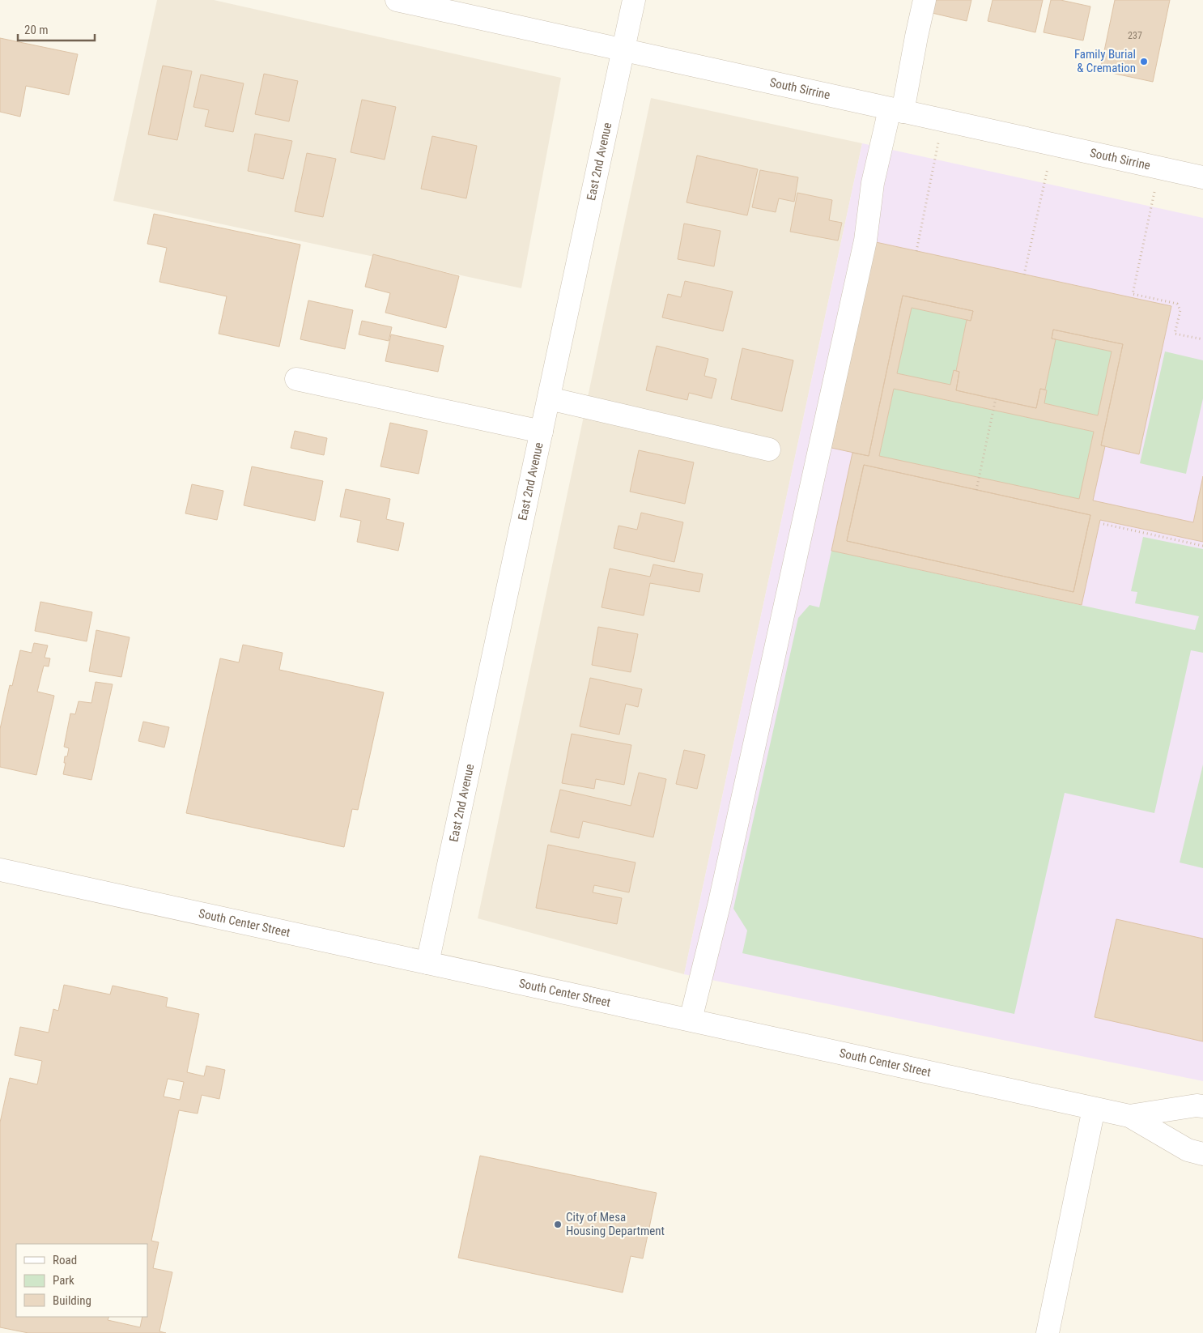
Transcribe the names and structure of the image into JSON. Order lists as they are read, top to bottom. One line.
{"streets":{"street":["South Sirrine","East 2nd Avenue","South Center Street"]},"crossings":[["South Sirrine","East 2nd Avenue"],["East 2nd Avenue","South Center Street"]],"places":["Family Burial & Cremation","City of Mesa Housing Department"],"house_numbers":["237"],"legend":["Road","Park","Building"],"scale_bar":"20 m"}
